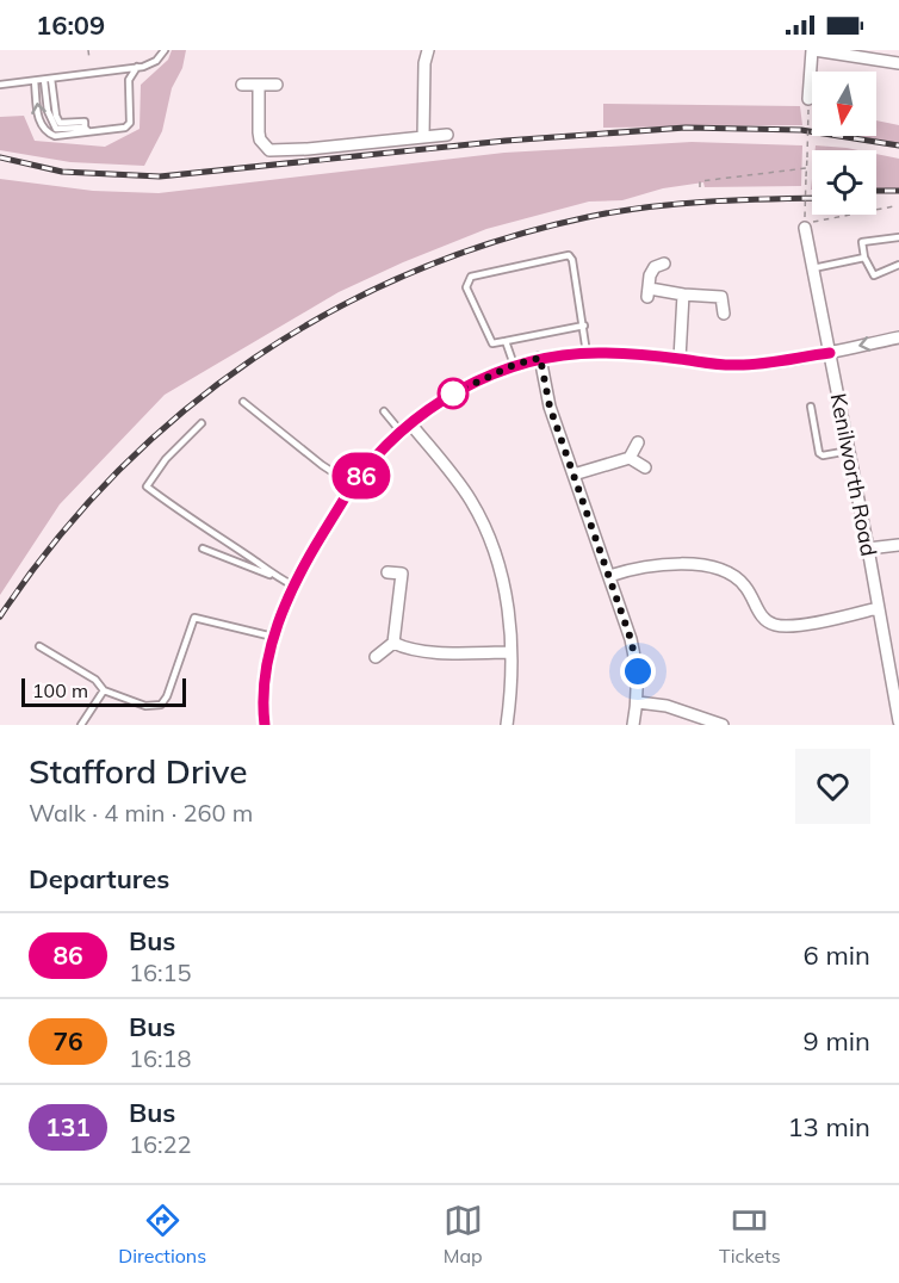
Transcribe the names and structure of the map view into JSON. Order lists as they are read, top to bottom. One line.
{"streets":{"street":["Kenilworth Road"]},"lines":["bus line 86"],"scale_bar":"100 m","north":"bottom","page":{"status":"16:09","on_map":"86","scale":"100 m","heading":[["Stafford Drive","Walk · 4 min · 260 m"],"Departures"],"list":[{"mark":"86","name":"Bus","note":"16:15","value":"6 min"},{"mark":"76","name":"Bus","note":"16:18","value":"9 min"},{"mark":"131","name":"Bus","note":"16:22","value":"13 min"}],"tabs":["Directions","Map","Tickets"]}}
